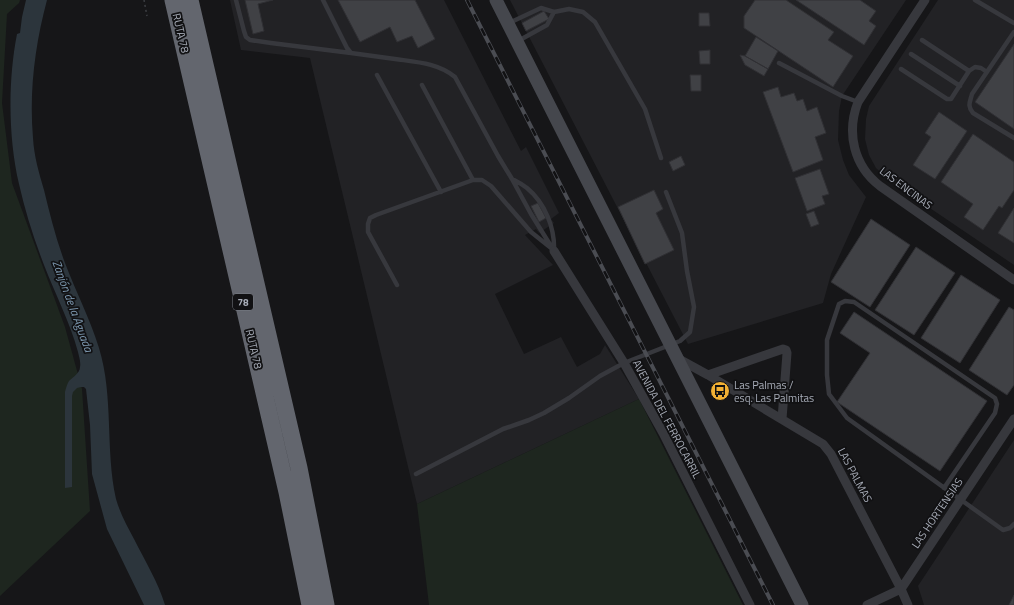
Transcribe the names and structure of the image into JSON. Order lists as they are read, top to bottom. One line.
{"streets":{"highway":["RUTA 78","78"],"street":["LAS ENCINAS","AVENIDA DEL FERROCARRIL","LAS PALMAS","LAS HORTENSIAS"]},"crossings":[["LAS PALMAS","LAS HORTENSIAS"]],"water":["Zanjón de la Aguada"],"places":{"bus stop":["Las Palmas / esq. Las Palmitas"]}}
